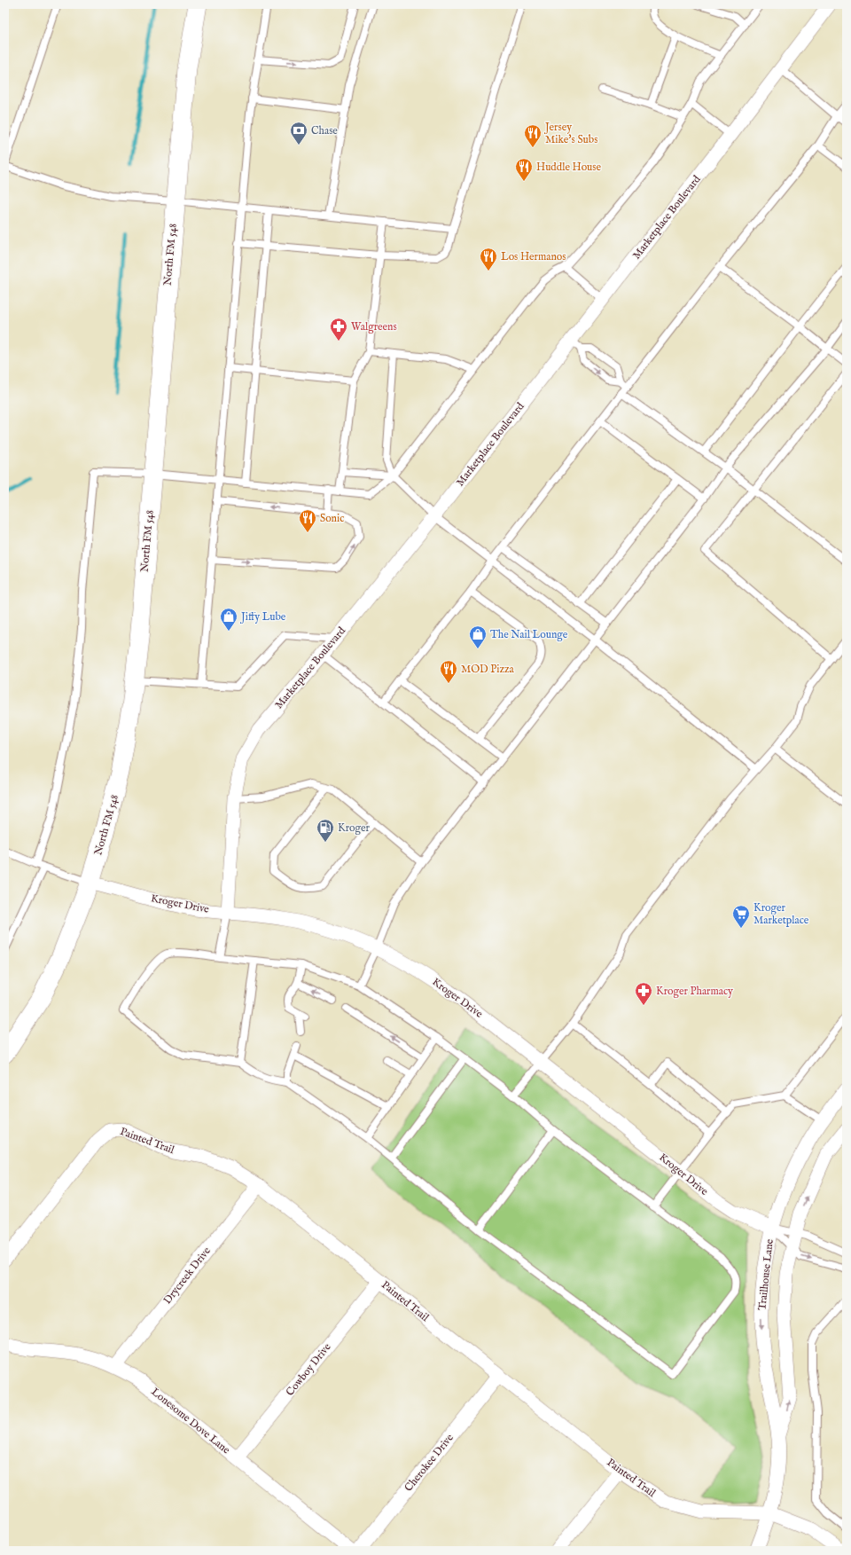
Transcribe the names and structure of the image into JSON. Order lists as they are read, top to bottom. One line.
{"streets":{"main road":["North FM 548"],"street":["Marketplace Boulevard","Kroger Drive","Painted Trail","Trailhouse Lane","Drycreek Drive","Cowboy Drive","Lonesome Dove Lane","Cherokee Drive"]},"crossings":[["Marketplace Boulevard","Kroger Drive"],["North FM 548","Kroger Drive"],["Kroger Drive","Trailhouse Lane"],["Painted Trail","Trailhouse Lane"],["Painted Trail","Drycreek Drive"],["Painted Trail","Cowboy Drive"],["Painted Trail","Cherokee Drive"],["Drycreek Drive","Lonesome Dove Lane"],["Cowboy Drive","Lonesome Dove Lane"]],"places":{"bank":["Chase"],"restaurant":["Jersey Mike's Subs","Huddle House","Los Hermanos","Sonic","MOD Pizza"],"pharmacy":["Walgreens","Kroger Pharmacy"],"shop":["Jiffy Lube","The Nail Lounge"],"fuel station":["Kroger"],"supermarket":["Kroger Marketplace"]}}
